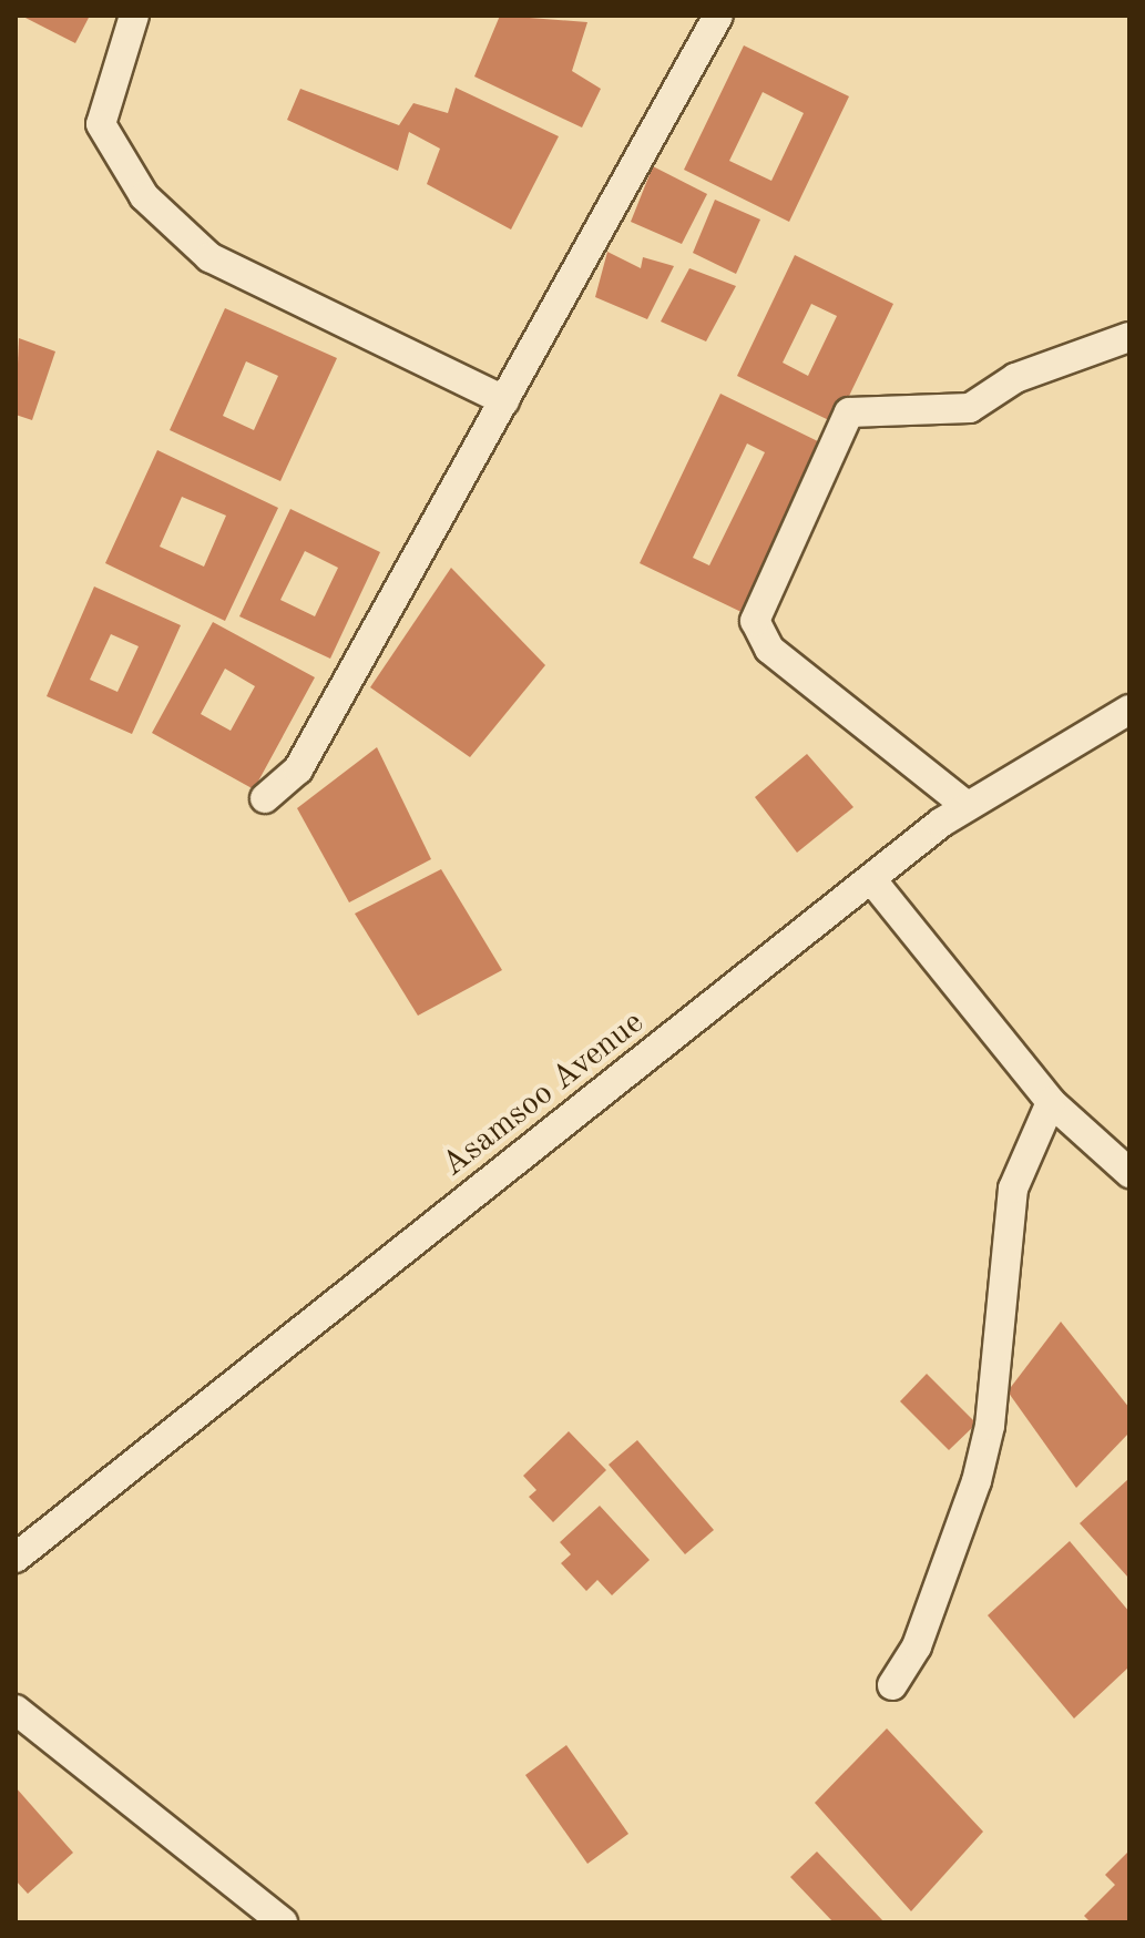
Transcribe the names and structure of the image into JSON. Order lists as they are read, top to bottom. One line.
{"streets":{"street":["Asamsoo Avenue"]}}
